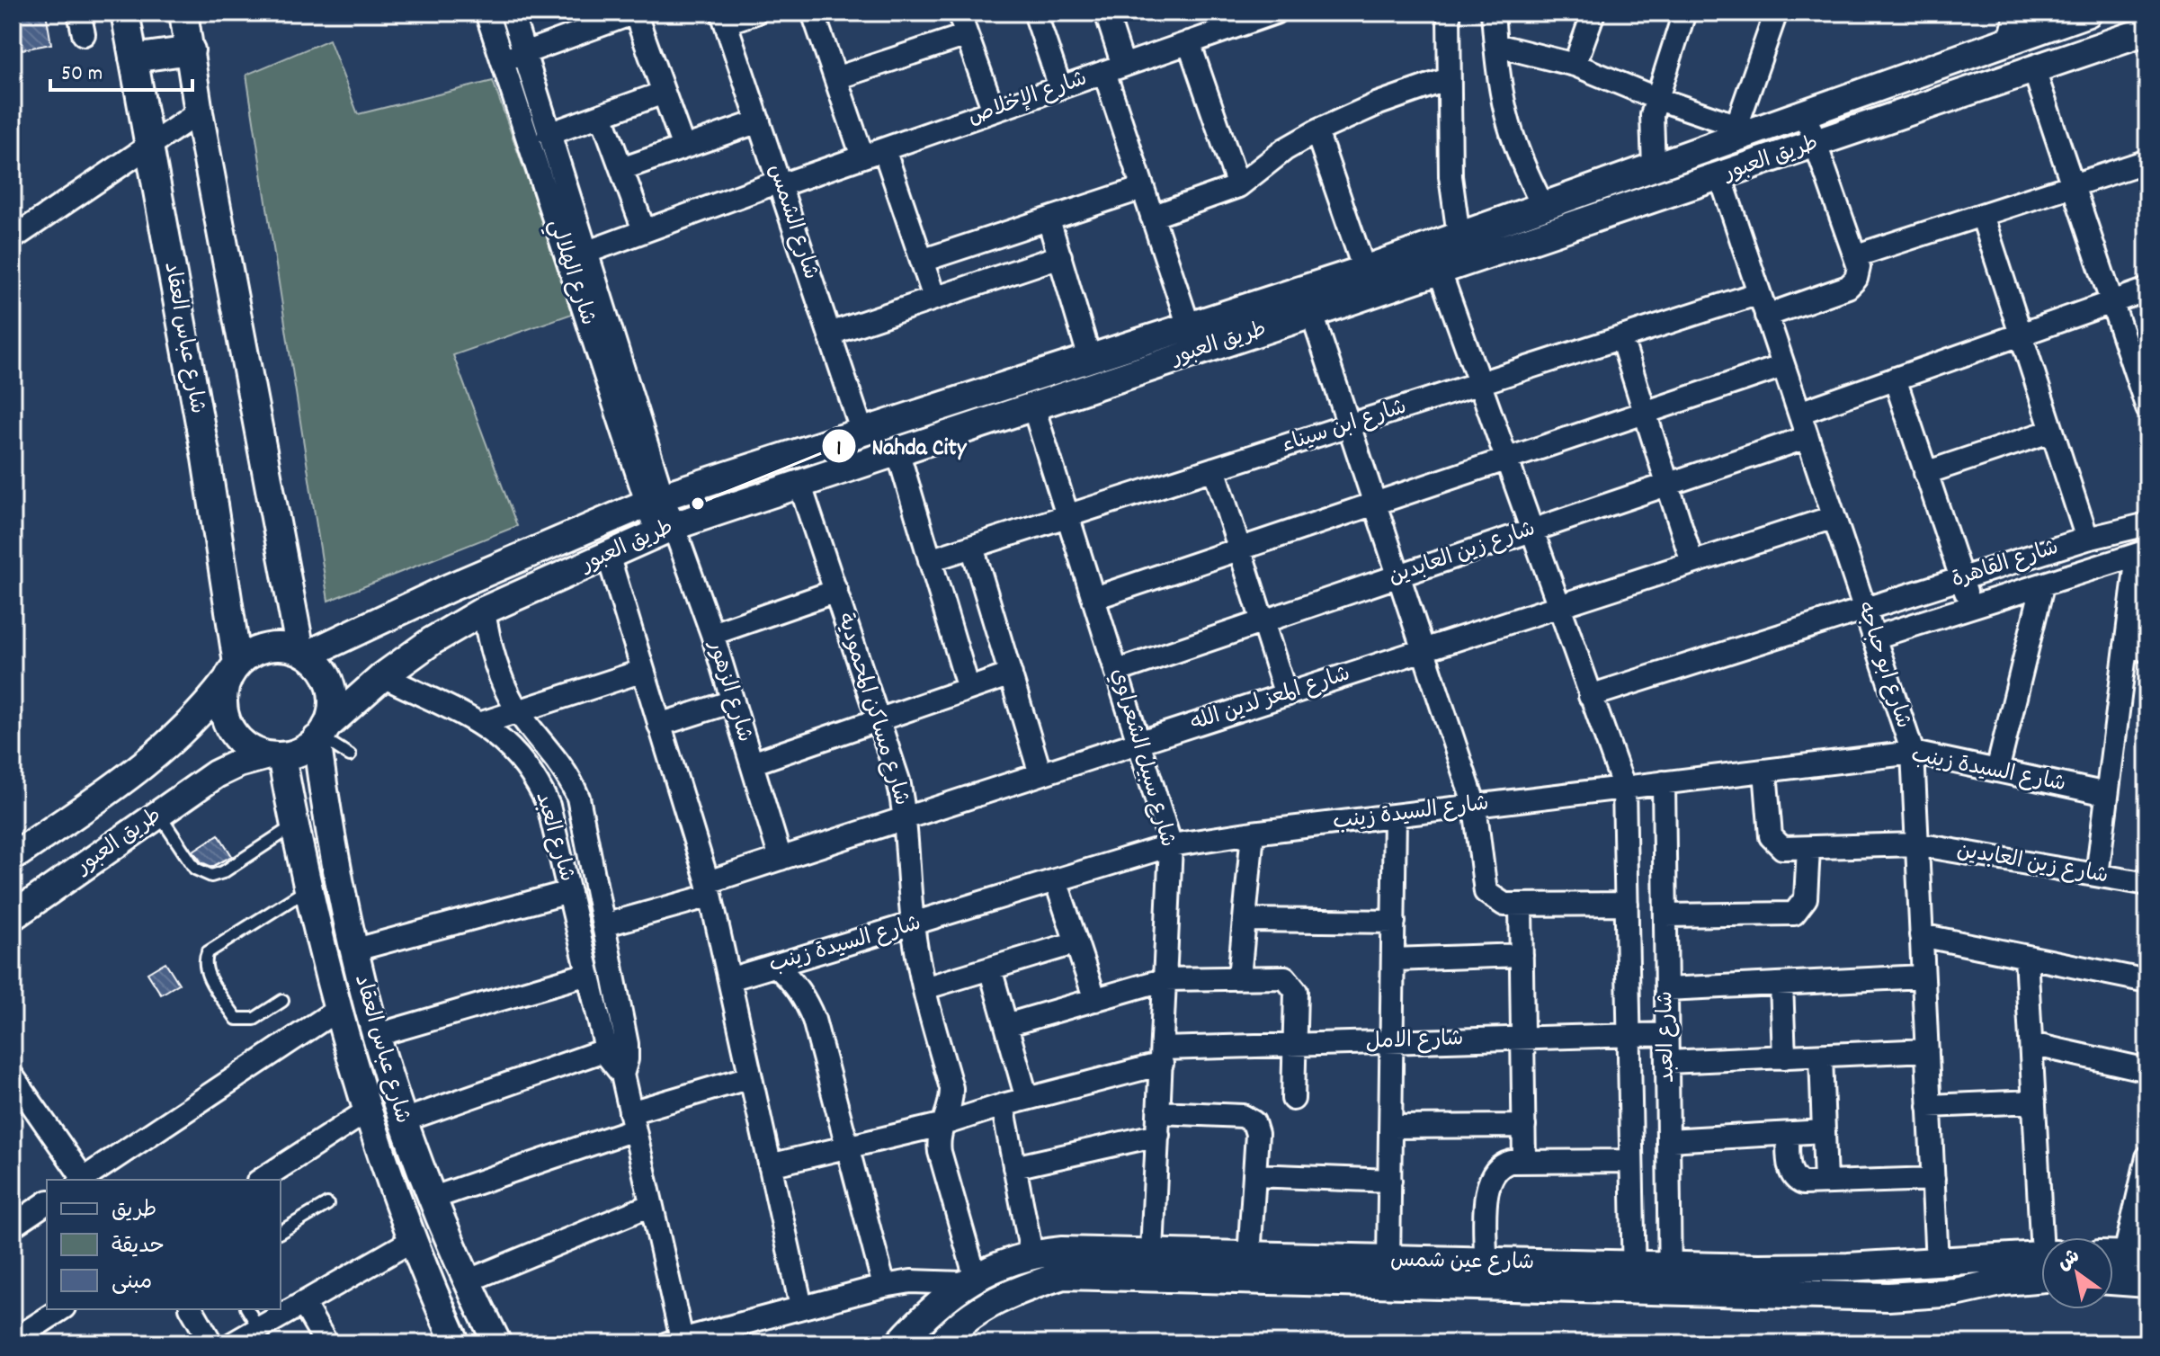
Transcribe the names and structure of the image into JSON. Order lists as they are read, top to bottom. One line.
{"streets":{"street":["شارع الإخلاص","طريق العبور","شارع الشمس","شارع الهلالي","شارع عباس العقاد","شارع ابن سيناء","شارع زين العابدين","شارع القاهرة","شارع ابو حباجه","شارع الزهور","شارع المعز لدين الله","شارع مساكن المحمودية","شارع سبيل الشعراوي","شارع السيدة زينب","شارع العبد","شارع الامل","شارع عين شمس"]},"crossings":[["شارع الإخلاص","شارع الشمس"],["شارع الإخلاص","شارع الهلالي"],["طريق العبور","شارع الشمس"],["طريق العبور","شارع الهلالي"],["طريق العبور","شارع عباس العقاد"],["طريق العبور","شارع ابو حباجه"],["طريق العبور","شارع الزهور"],["طريق العبور","شارع مساكن المحمودية"],["طريق العبور","شارع سبيل الشعراوي"],["طريق العبور","شارع العبد"],["شارع الهلالي","شارع الزهور"],["شارع ابن سيناء","شارع ابو حباجه"],["شارع ابن سيناء","شارع سبيل الشعراوي"],["شارع ابن سيناء","شارع العبد"],["شارع زين العابدين","شارع ابو حباجه"],["شارع زين العابدين","شارع سبيل الشعراوي"],["شارع زين العابدين","شارع السيدة زينب"],["شارع زين العابدين","شارع العبد"],["شارع القاهرة","شارع ابو حباجه"],["شارع القاهرة","شارع العبد"],["شارع ابو حباجه","شارع المعز لدين الله"],["شارع ابو حباجه","شارع السيدة زينب"],["شارع ابو حباجه","شارع عين شمس"],["شارع الزهور","شارع المعز لدين الله"],["شارع المعز لدين الله","شارع مساكن المحمودية"],["شارع المعز لدين الله","شارع سبيل الشعراوي"],["شارع المعز لدين الله","شارع العبد"],["شارع مساكن المحمودية","شارع السيدة زينب"],["شارع مساكن المحمودية","شارع الامل"],["شارع مساكن المحمودية","شارع عين شمس"],["شارع سبيل الشعراوي","شارع السيدة زينب"],["شارع سبيل الشعراوي","شارع الامل"],["شارع سبيل الشعراوي","شارع عين شمس"],["شارع السيدة زينب","شارع العبد"],["شارع العبد","شارع الامل"],["شارع العبد","شارع عين شمس"]],"places":["Nahda City"],"legend":["طريق","حديقة","مبنى"],"scale_bar":"50 m","north":"top left"}
